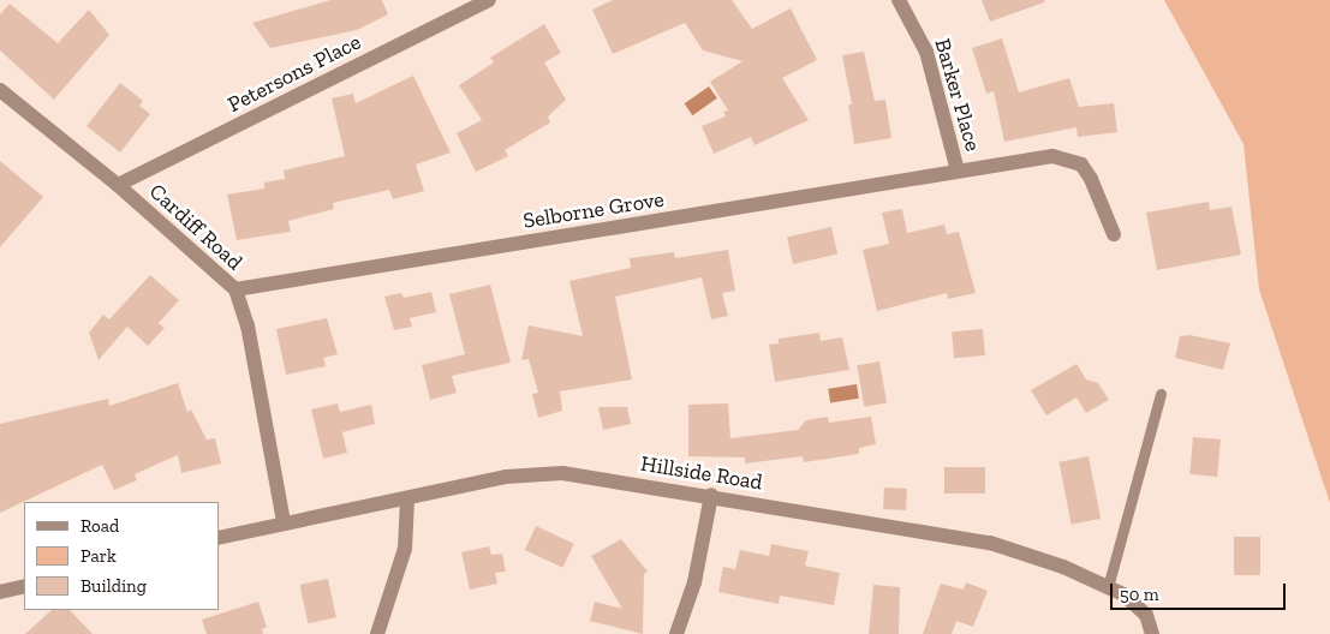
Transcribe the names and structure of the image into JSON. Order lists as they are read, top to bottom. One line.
{"streets":{"street":["Petersons Place","Barker Place","Selborne Grove","Cardiff Road","Hillside Road"]},"crossings":[["Petersons Place","Cardiff Road"],["Barker Place","Selborne Grove"],["Selborne Grove","Cardiff Road"],["Cardiff Road","Hillside Road"]],"legend":["Road","Park","Building"],"scale_bar":"50 m"}
